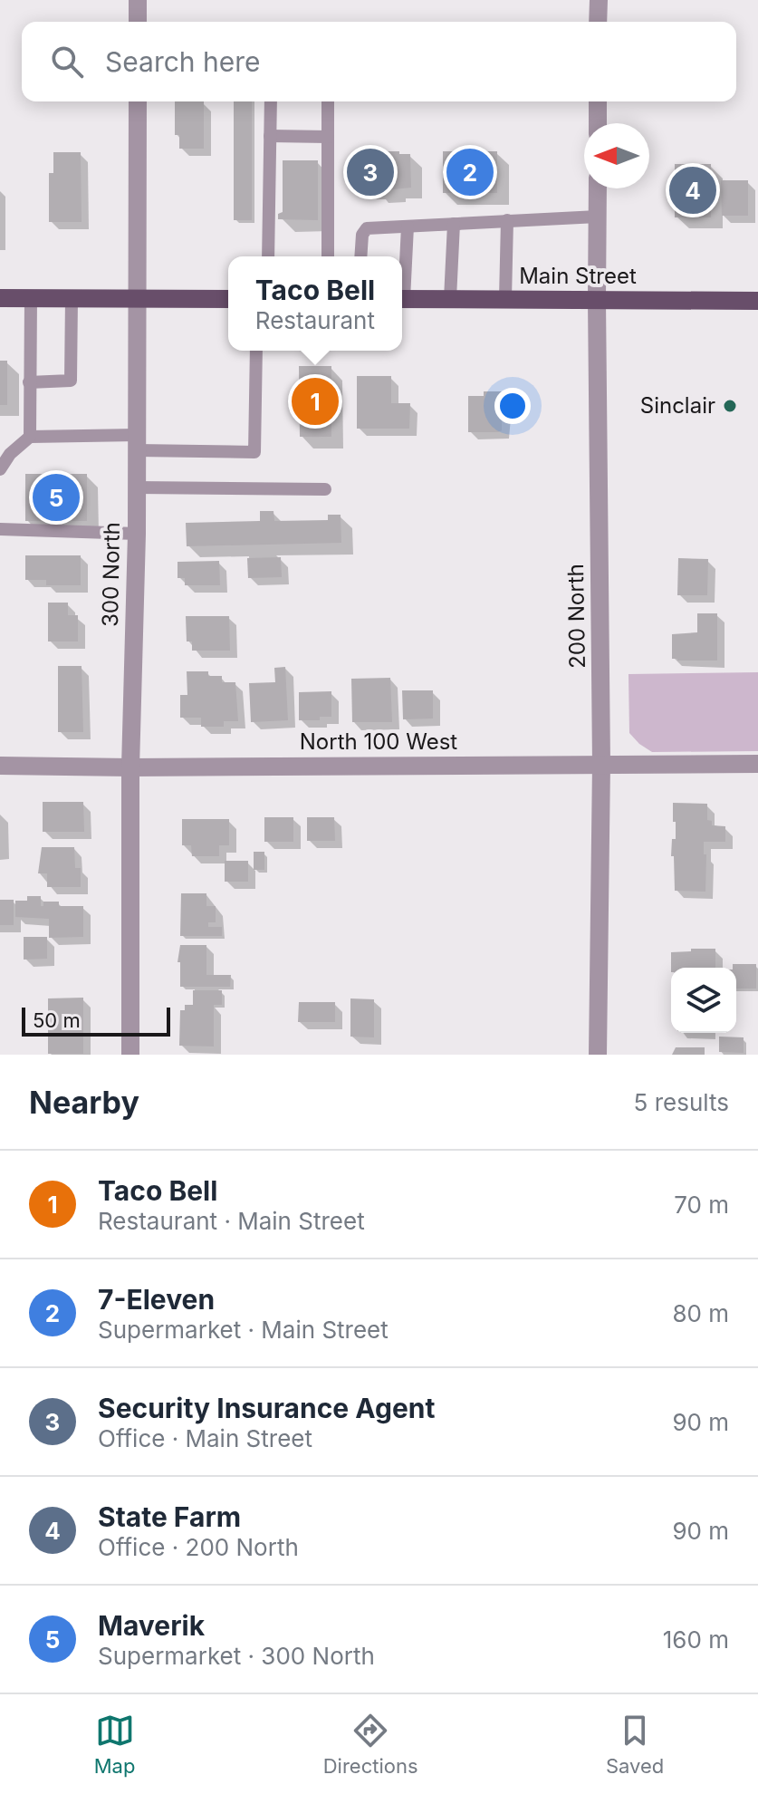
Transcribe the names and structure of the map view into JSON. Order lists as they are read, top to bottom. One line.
{"streets":{"main road":["Main Street"],"street":["300 North","200 North","North 100 West"]},"crossings":[["Main Street","200 North"],["300 North","North 100 West"],["200 North","North 100 West"]],"places":["Sinclair"],"scale_bar":"50 m","north":"left","page":{"search":"Search here","pins":["2","3","4","1","5"],"popup":["Taco Bell","Restaurant"],"scale":"50 m","heading":["Nearby","5 results"],"list":[{"mark":"1","name":"Taco Bell","note":"Restaurant · Main Street","value":"70 m"},{"mark":"2","name":"7-Eleven","note":"Supermarket · Main Street","value":"80 m"},{"mark":"3","name":"Security Insurance Agent","note":"Office · Main Street","value":"90 m"},{"mark":"4","name":"State Farm","note":"Office · 200 North","value":"90 m"},{"mark":"5","name":"Maverik","note":"Supermarket · 300 North","value":"160 m"}],"nav":["Map","Directions","Saved"]}}
